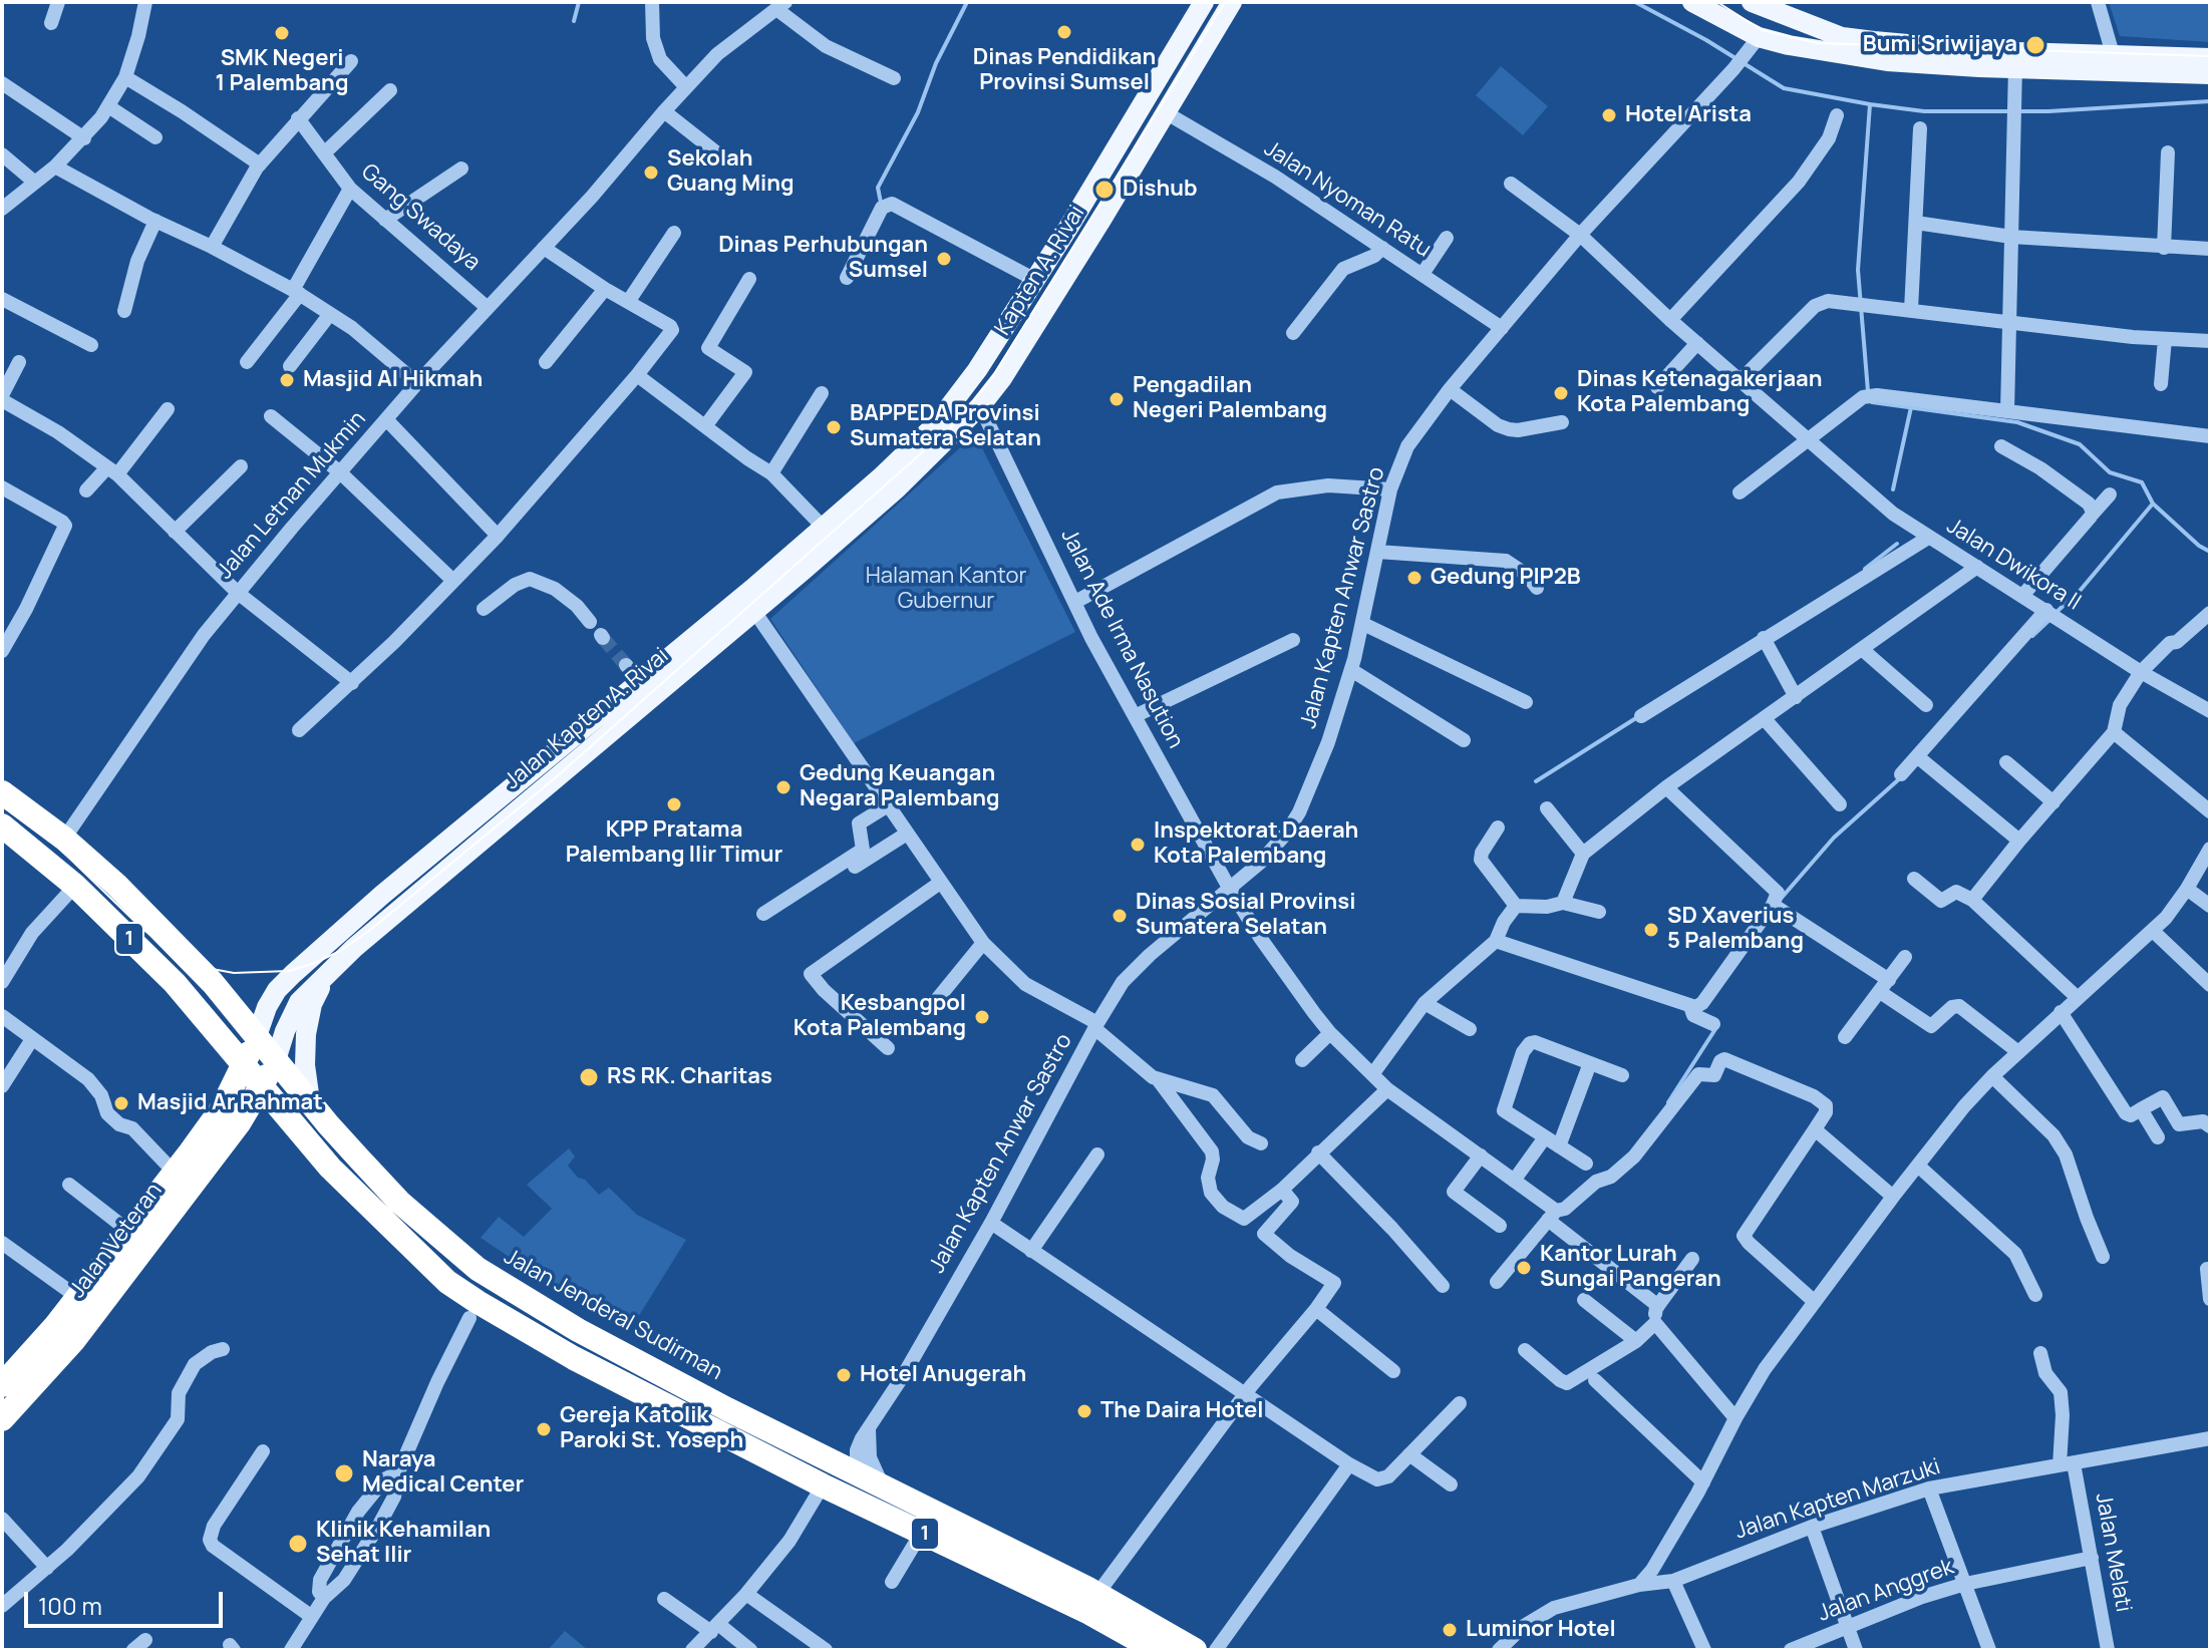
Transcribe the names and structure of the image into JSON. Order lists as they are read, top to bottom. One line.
{"streets":{"highway":["1","Jalan Veteran","Jalan Jenderal Sudirman"],"main road":["Kapten A. Rivai","Jalan Kapten A. Rivai"],"street":["Jalan Nyoman Ratu","Gang Swadaya","Jalan Letnan Mukmin","Jalan Dwikora II","Jalan Kapten Anwar Sastro","Jalan Ade Irma Nasution","Jalan Kapten Marzuki","Jalan Melati","Jalan Anggrek"]},"crossings":[["Jalan Nyoman Ratu","Kapten A. Rivai"],["Jalan Nyoman Ratu","Jalan Kapten Anwar Sastro"],["Gang Swadaya","Jalan Letnan Mukmin"],["Kapten A. Rivai","Jalan Ade Irma Nasution"],["Kapten A. Rivai","Jalan Kapten A. Rivai"],["Jalan Letnan Mukmin","Jalan Jenderal Sudirman"],["Jalan Dwikora II","Jalan Kapten Anwar Sastro"],["Jalan Kapten Anwar Sastro","Jalan Ade Irma Nasution"],["Jalan Kapten Anwar Sastro","Jalan Jenderal Sudirman"],["Jalan Kapten A. Rivai","Jalan Veteran"],["Jalan Kapten A. Rivai","Jalan Jenderal Sudirman"],["Jalan Veteran","Jalan Jenderal Sudirman"],["Jalan Kapten Marzuki","Jalan Melati"],["Jalan Melati","Jalan Anggrek"]],"parks":["Halaman Kantor Gubernur"],"places":["Dinas Pendidikan Provinsi Sumsel","SMK Negeri 1 Palembang","Bumi Sriwijaya","Hotel Arista","Sekolah Guang Ming","Dishub","Dinas Perhubungan Sumsel","Masjid Al Hikmah","Dinas Ketenagakerjaan Kota Palembang","Pengadilan Negeri Palembang","BAPPEDA Provinsi Sumatera Selatan","Gedung PIP2B","Gedung Keuangan Negara Palembang","KPP Pratama Palembang Ilir Timur","Inspektorat Daerah Kota Palembang","Dinas Sosial Provinsi Sumatera Selatan","SD Xaverius 5 Palembang","Kesbangpol Kota Palembang","RS RK. Charitas","Masjid Ar Rahmat","Kantor Lurah Sungai Pangeran","Hotel Anugerah","The Daira Hotel","Gereja Katolik Paroki St. Yoseph","Naraya Medical Center","Klinik Kehamilan Sehat Ilir","Luminor Hotel"],"scale_bar":"100 m"}
